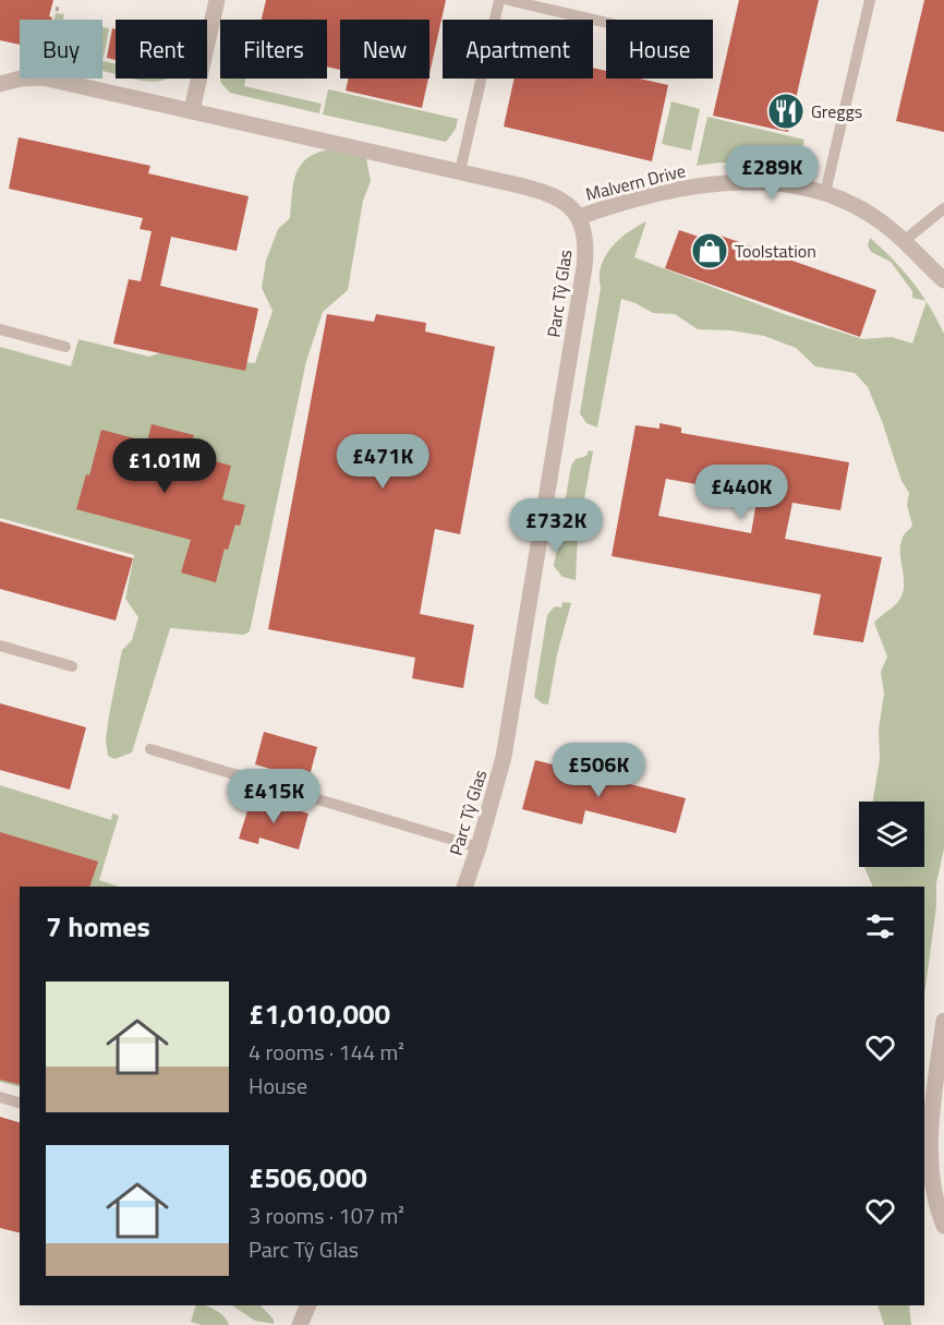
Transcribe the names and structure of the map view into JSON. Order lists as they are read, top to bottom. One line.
{"streets":{"street":["Malvern Drive","Parc Tŷ Glas"]},"crossings":[["Malvern Drive","Parc Tŷ Glas"]],"places":{"restaurant":["Greggs"],"shop":["Toolstation"]},"page":{"chip":["Buy","Rent","Filters","New","Apartment","House"],"price":["£289K","£471K","£1.01M","£440K","£732K","£506K","£415K"],"heading":"7 homes","list":[{"name":"£1,010,000","note":"4 rooms · 144 m² · House"},{"name":"£506,000","note":"3 rooms · 107 m² · Parc Tŷ Glas"}]}}
